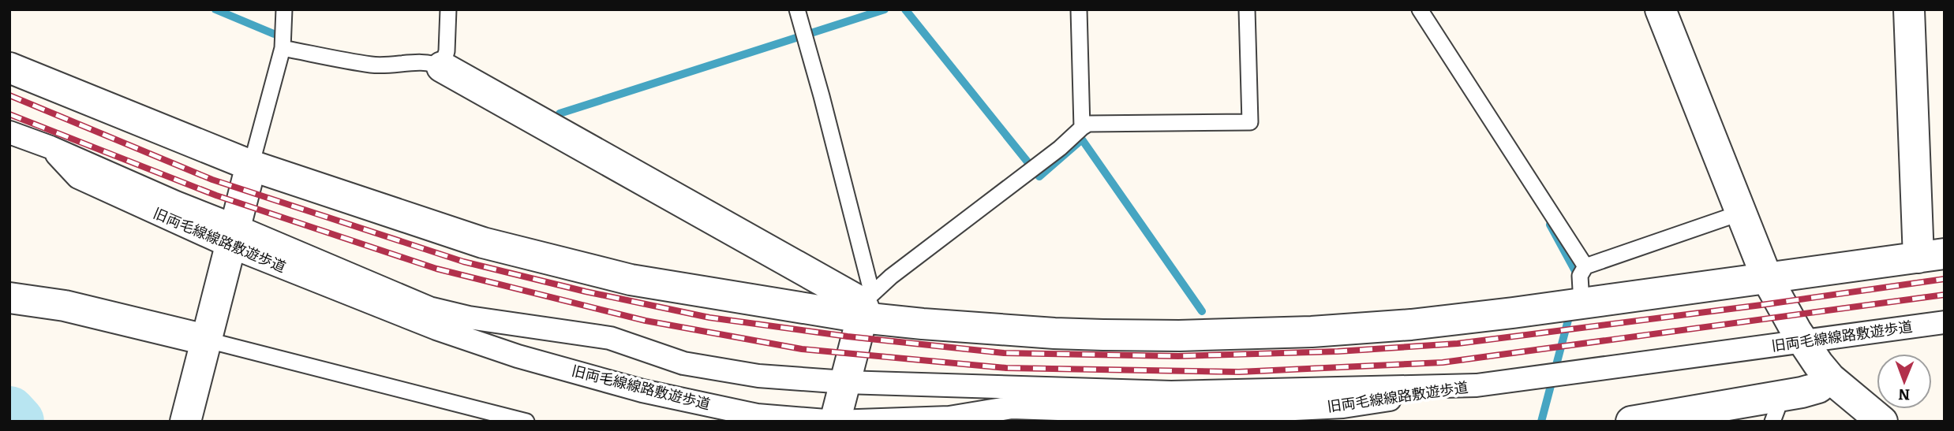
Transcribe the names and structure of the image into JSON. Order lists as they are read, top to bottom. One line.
{"streets":{"street":["旧両毛線線路敷遊歩道"]},"north":"bottom"}
